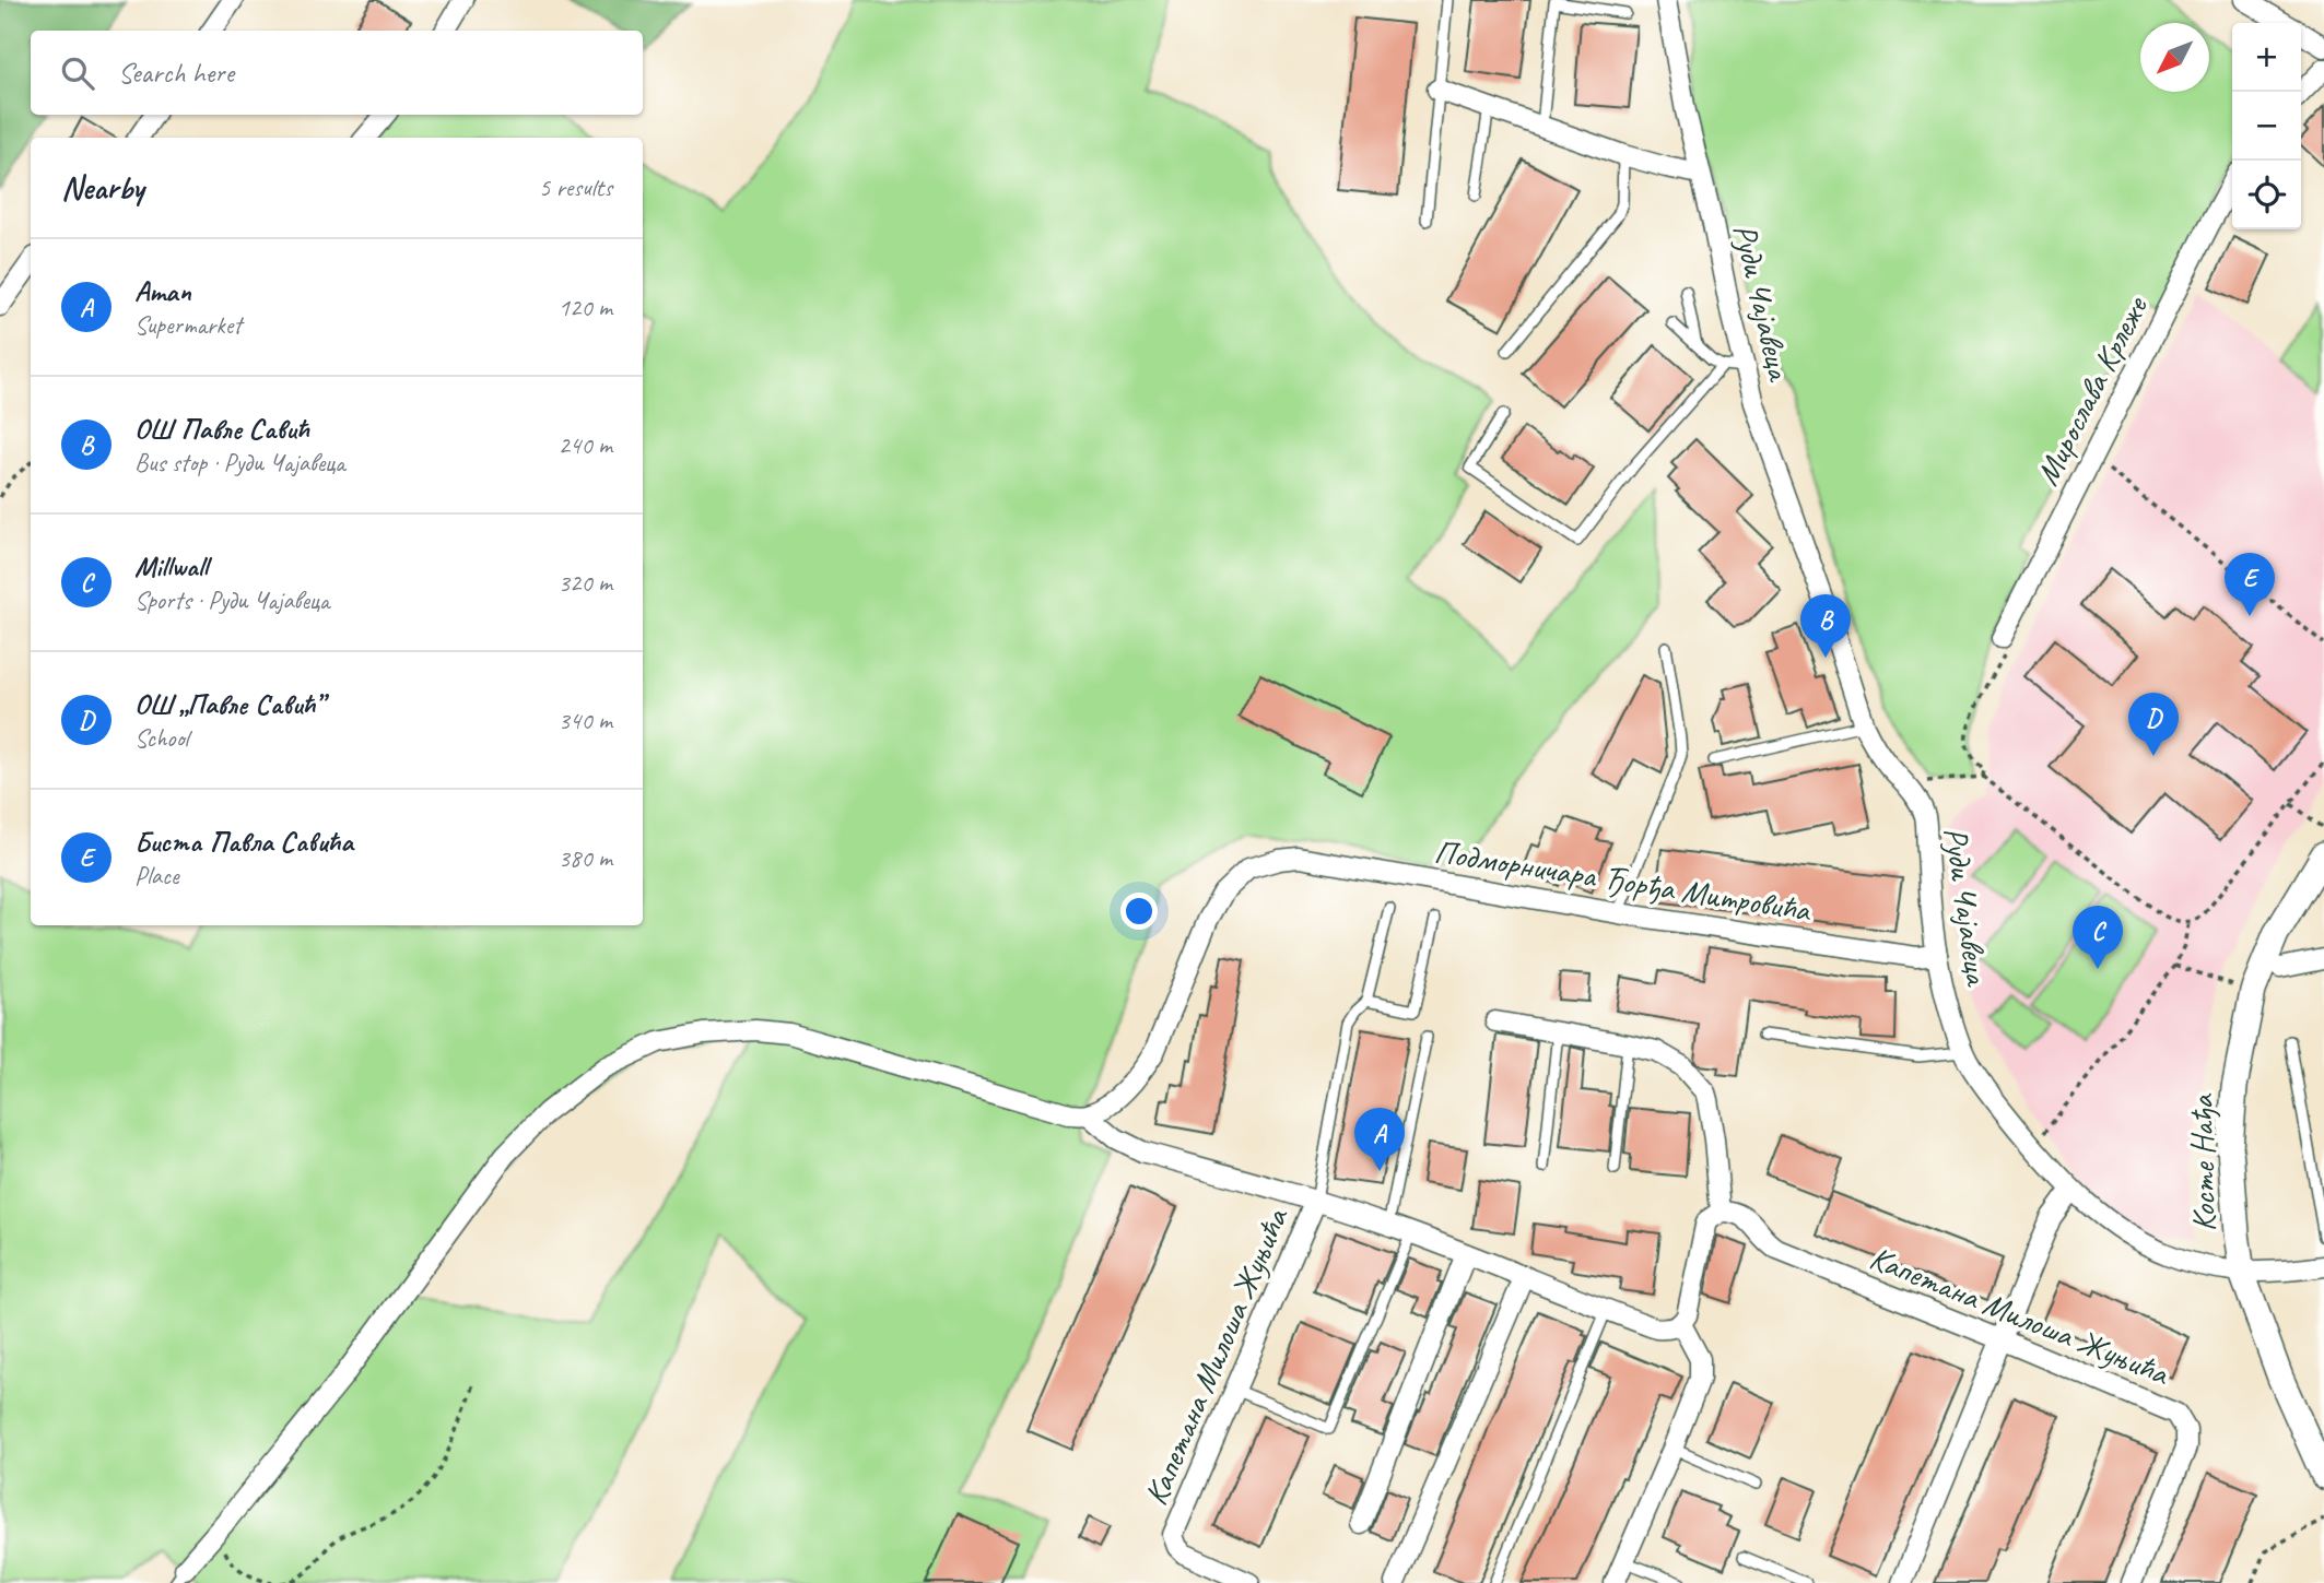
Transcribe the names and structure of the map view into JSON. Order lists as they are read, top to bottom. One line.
{"streets":{"street":["Руди Чајавеца","Мирослава Крлеже","Подморничара Ђорђа Митровића","Косте Нађа","Капетана Милоша Жуњића"]},"crossings":[["Руди Чајавеца","Подморничара Ђорђа Митровића"],["Руди Чајавеца","Косте Нађа"],["Подморничара Ђорђа Митровића","Капетана Милоша Жуњића"]],"north":"bottom left","page":{"map_buttons":["+","−"],"search":"Search here","heading":["Nearby","5 results"],"list":[{"mark":"A","name":"Aman","note":"Supermarket","value":"120 m"},{"mark":"B","name":"ОШ Павле Савић","note":"Bus stop · Руди Чајавеца","value":"240 m"},{"mark":"C","name":"Millwall","note":"Sports · Руди Чајавеца","value":"320 m"},{"mark":"D","name":"ОШ „Павле Савић”","note":"School","value":"340 m"},{"mark":"E","name":"Биста Павла Савића","note":"Place","value":"380 m"}],"pins":["E","B","D","C","A"]}}
